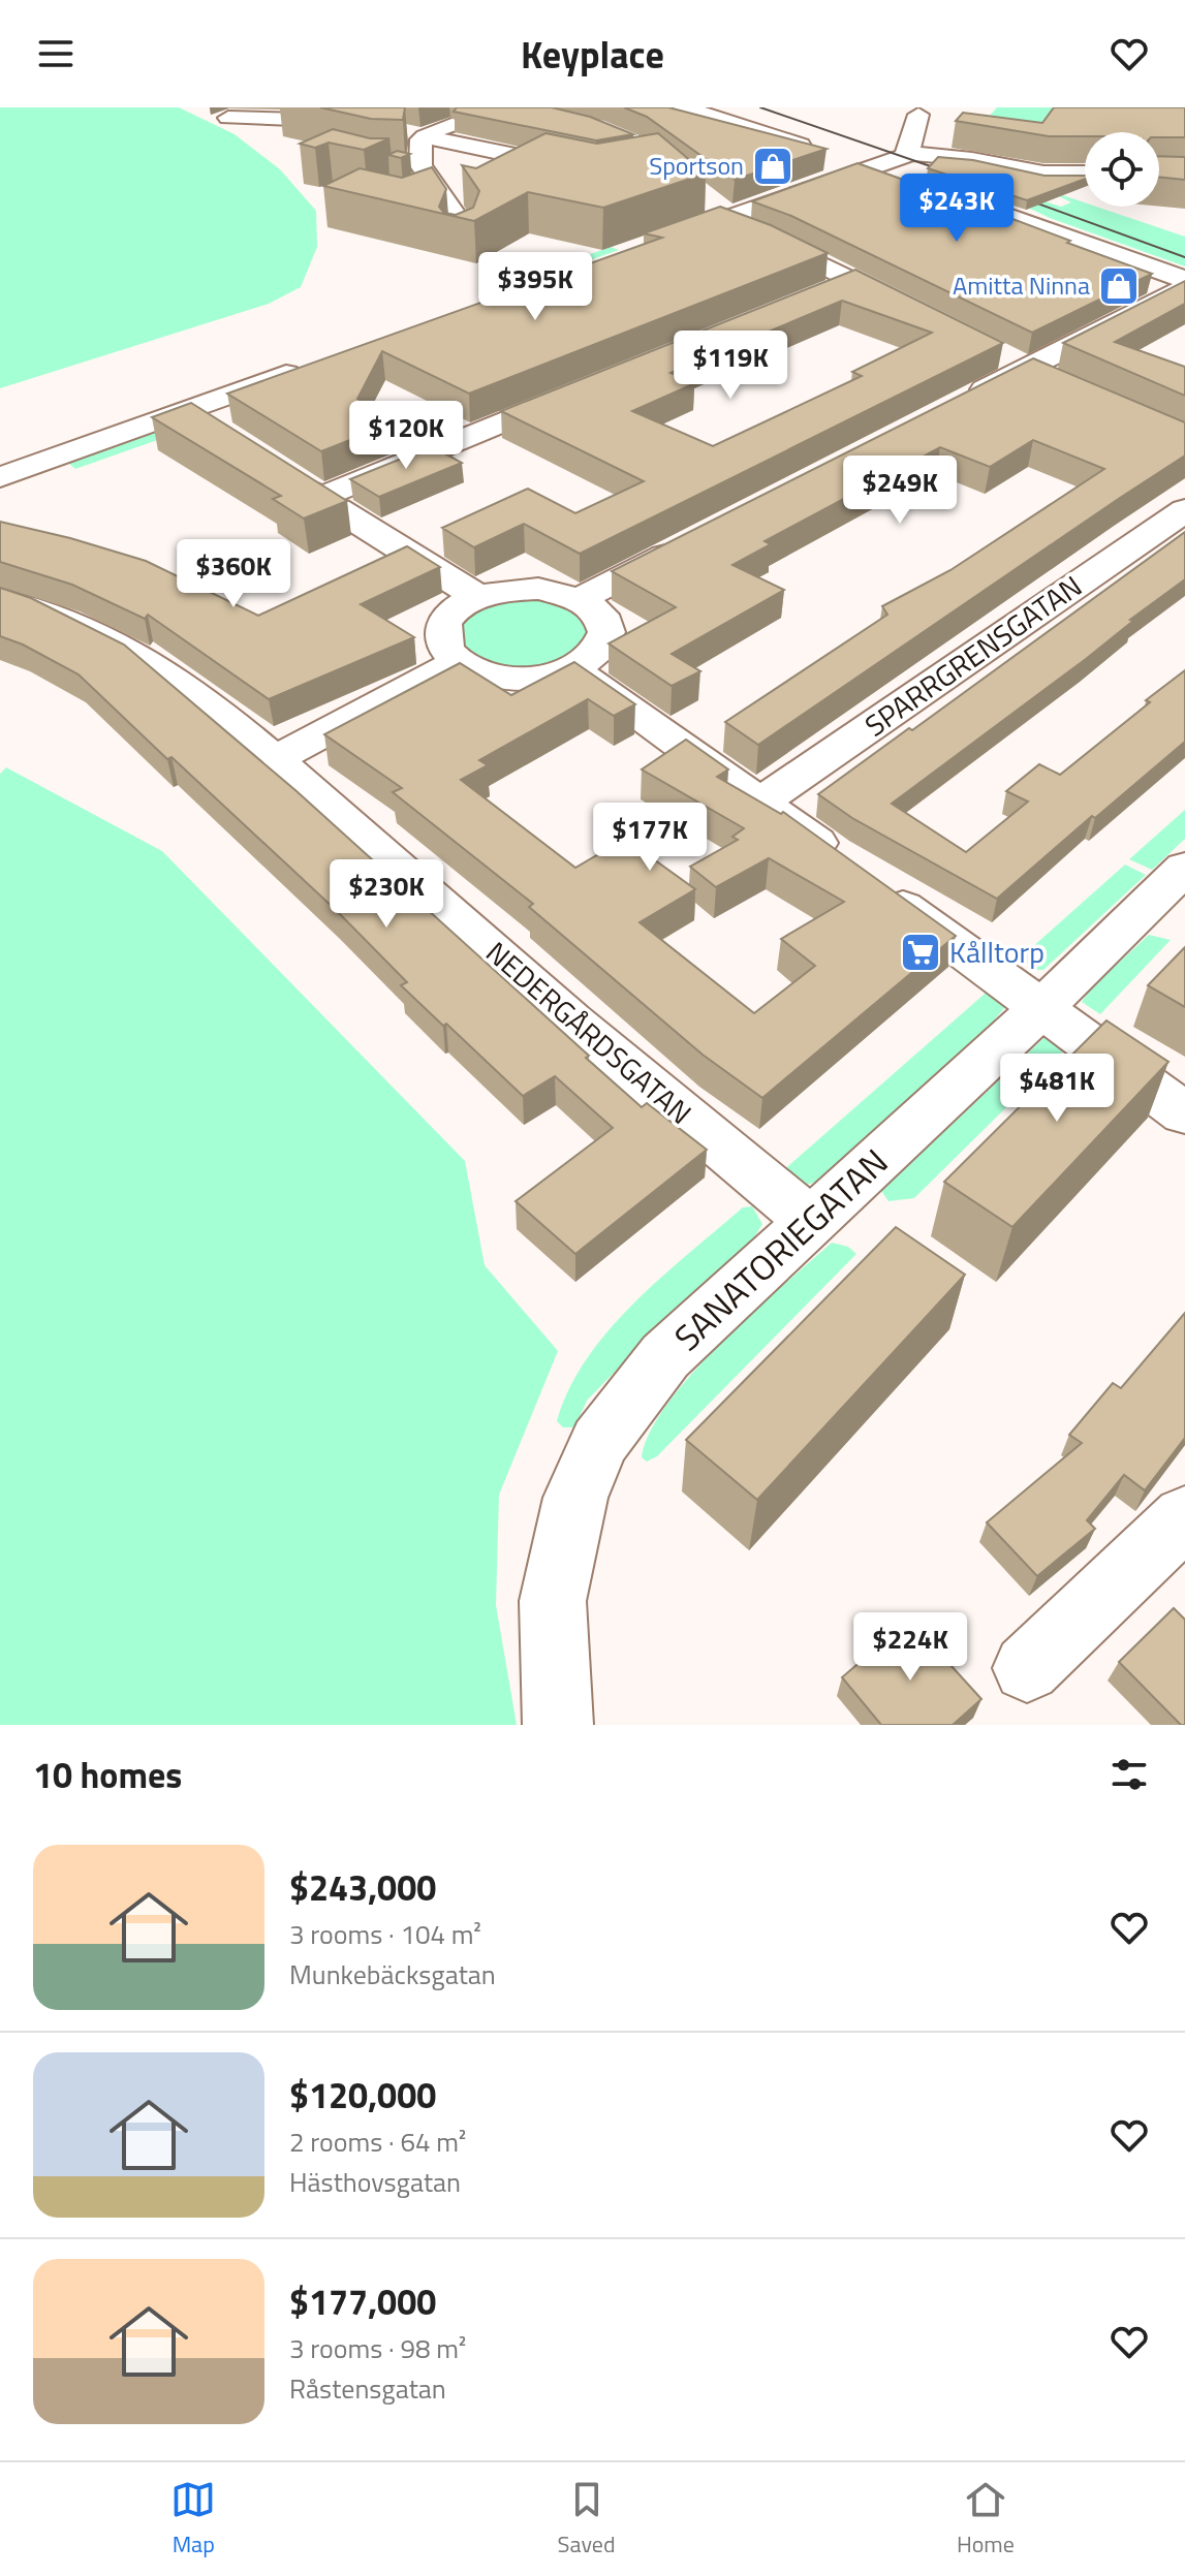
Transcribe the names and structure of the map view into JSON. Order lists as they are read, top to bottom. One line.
{"streets":{"street":["SPARRGRENSGATAN","NEDERGÅRDSGATAN","SANATORIEGATAN"]},"crossings":[["NEDERGÅRDSGATAN","SANATORIEGATAN"]],"places":{"shop":["Sportson","Amitta Ninna"],"supermarket":["Kålltorp"]},"page":{"header":"Keyplace","price":["$243K","$395K","$119K","$120K","$249K","$360K","$177K","$230K","$481K","$224K"],"heading":"10 homes","list":[{"name":"$243,000","note":"3 rooms · 104 m² · Munkebäcksgatan"},{"name":"$120,000","note":"2 rooms · 64 m² · Hästhovsgatan"},{"name":"$177,000","note":"3 rooms · 98 m² · Råstensgatan"}],"tabs":["Map","Saved","Home"]}}
